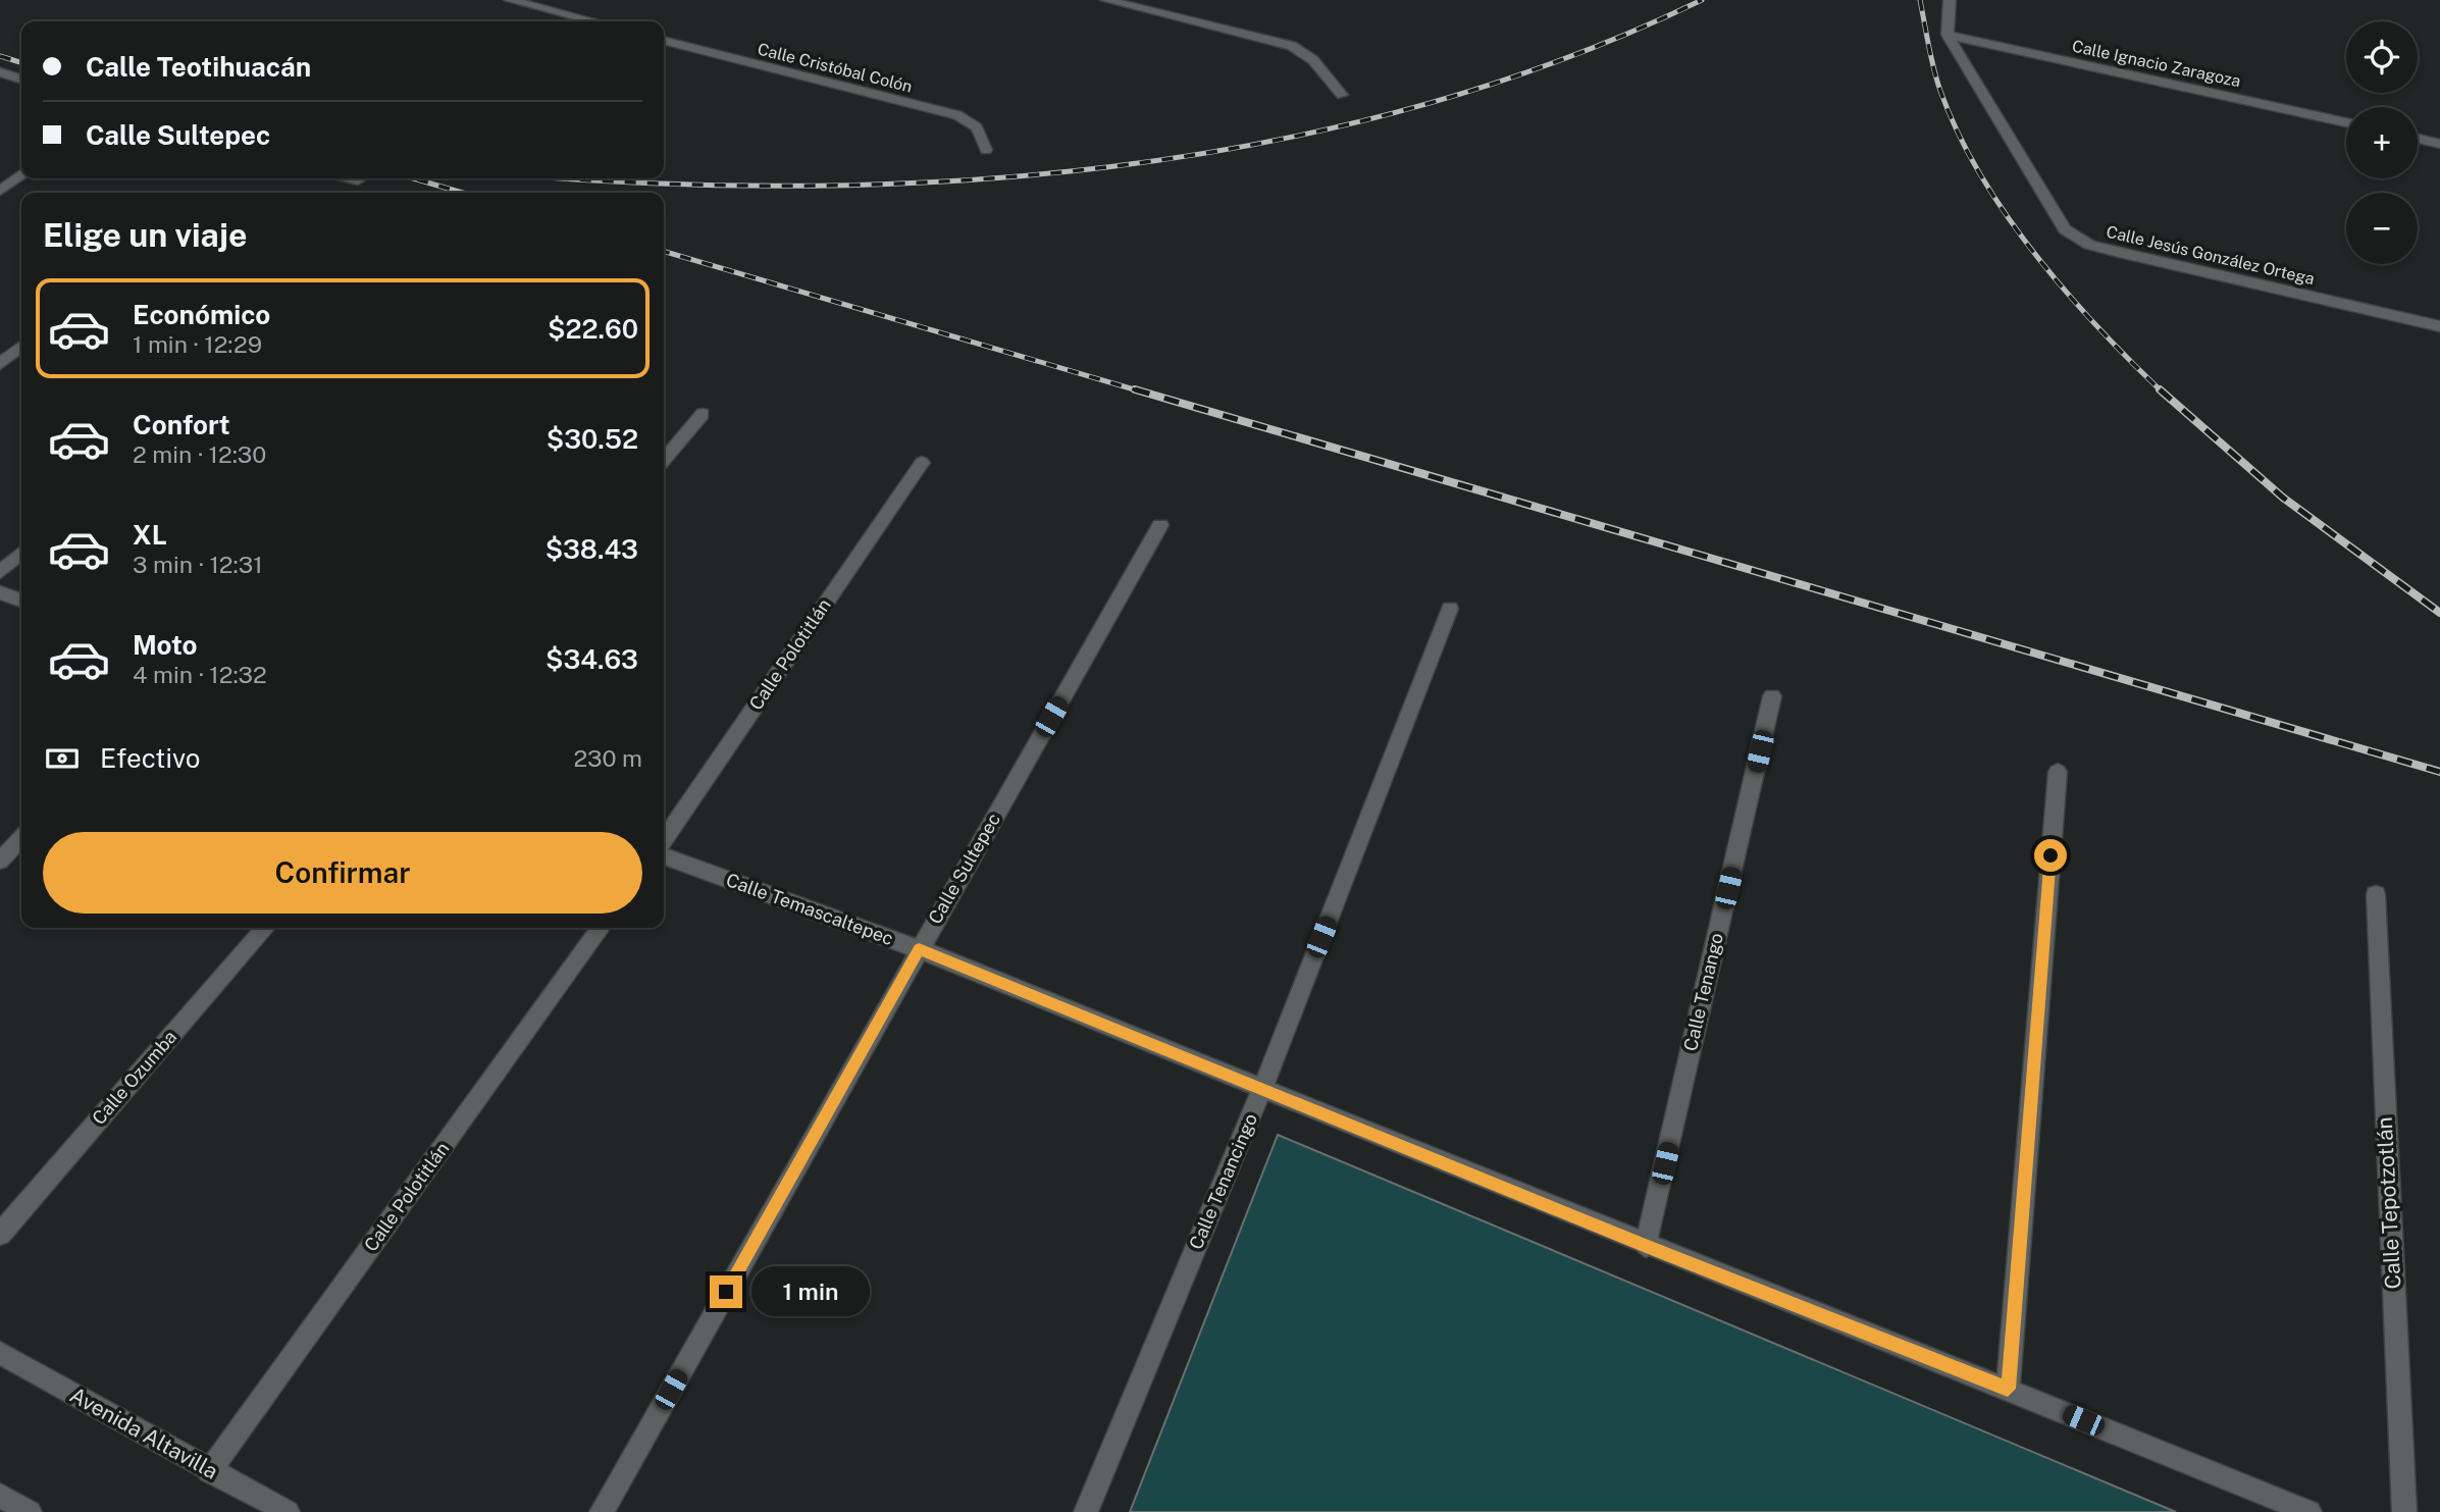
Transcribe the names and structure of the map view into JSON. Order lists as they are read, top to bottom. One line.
{"streets":{"street":["Calle Ignacio Zaragoza","Calle Cristóbal Colón","Calle Jesús González Ortega","Calle Polotitlán","Calle Sultepec","Calle Temascaltepec","Calle Tenango","Calle Ozumba","Calle Tenancingo","Calle Tepotzotlán","Avenida Altavilla"]},"crossings":[["Calle Ignacio Zaragoza","Calle Jesús González Ortega"],["Calle Polotitlán","Avenida Altavilla"],["Calle Sultepec","Calle Temascaltepec"],["Calle Temascaltepec","Calle Tenango"],["Calle Temascaltepec","Calle Tenancingo"]],"page":{"map_buttons":["+","−"],"banner":["Calle Teotihuacán","Calle Sultepec"],"heading":"Elige un viaje","list":[{"name":"Económico","note":"1 min · 12:29","value":"$22.60"},{"name":"Confort","note":"2 min · 12:30","value":"$30.52"},{"name":"XL","note":"3 min · 12:31","value":"$38.43"},{"name":"Moto","note":"4 min · 12:32","value":"$34.63"}],"pay":["Efectivo","230 m"],"buttons":"Confirmar","bubble":"1 min"}}
